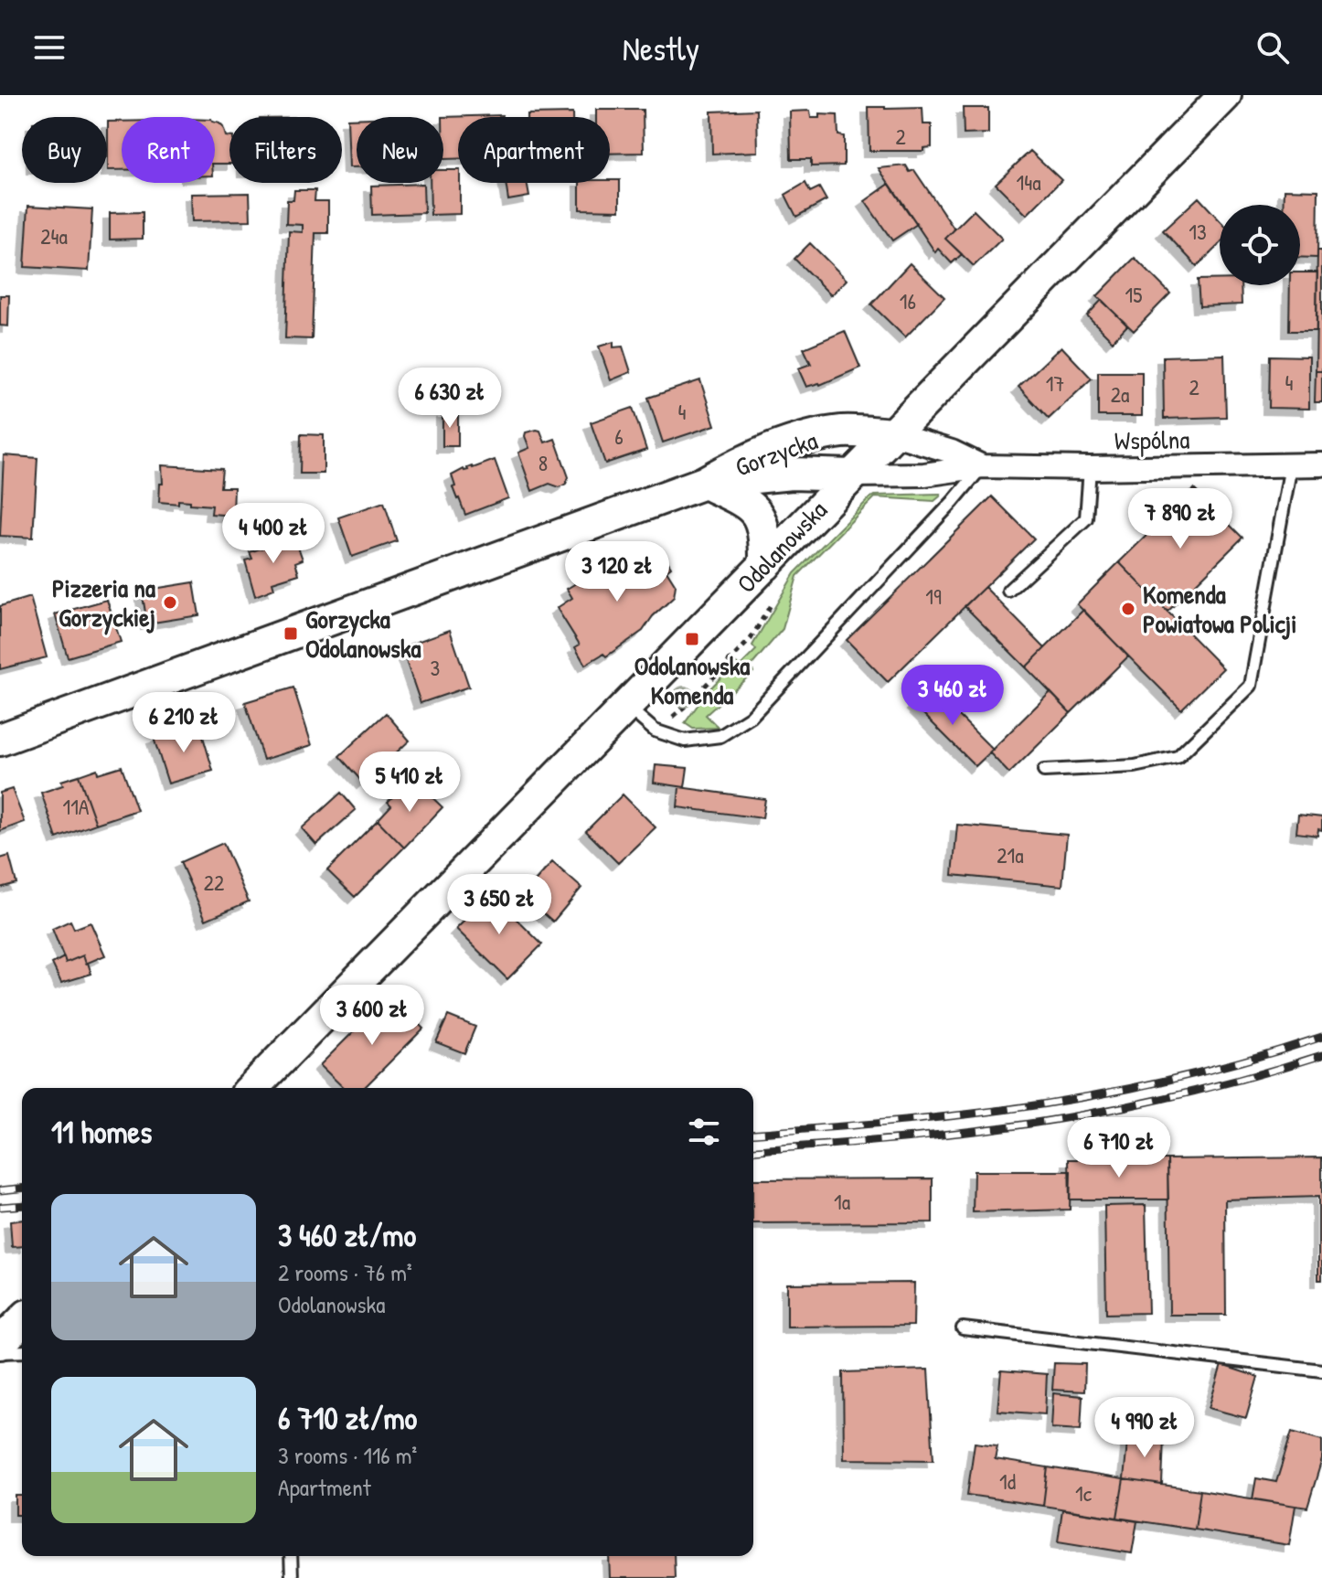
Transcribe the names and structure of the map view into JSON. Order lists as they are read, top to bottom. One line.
{"streets":{"main road":["Gorzycka","Odolanowska"],"street":["Wspólna"]},"crossings":[["Wspólna","Gorzycka"],["Wspólna","Odolanowska"],["Gorzycka","Odolanowska"]],"places":{"other":["Pizzeria na Gorzyckiej","Komenda Powiatowa Policji"],"transit":["Gorzycka Odolanowska","Odolanowska Komenda"]},"house_numbers":["2","14a","13","24a","15","16","4","17","2","2a","4","6","8","19","3","11A","21a","22","1a","1d","1c"],"page":{"header":"Nestly","chip":["Buy","Rent","Filters","New","Apartment"],"price":["6 630 zł","7 890 zł","4 400 zł","3 120 zł","3 460 zł","6 210 zł","5 410 zł","3 650 zł","3 600 zł","6 710 zł","4 990 zł"],"heading":"11 homes","list":[{"name":"3 460 zł/mo","note":"2 rooms · 76 m² · Odolanowska"},{"name":"6 710 zł/mo","note":"3 rooms · 116 m² · Apartment"}]}}
